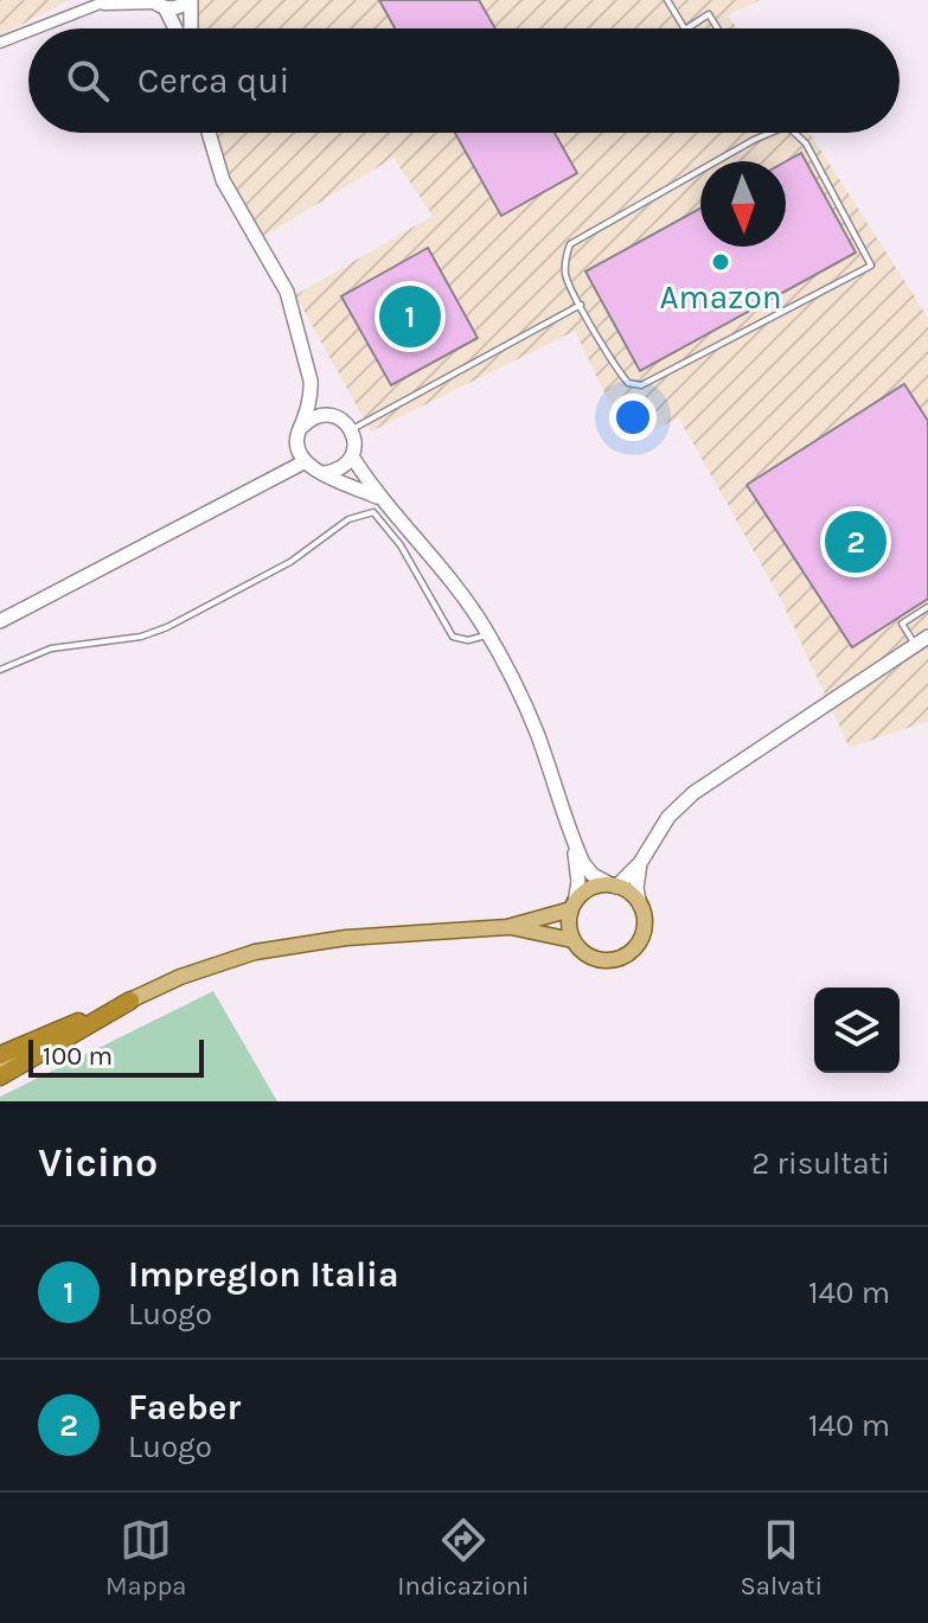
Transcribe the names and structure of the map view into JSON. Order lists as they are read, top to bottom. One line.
{"places":["Amazon"],"scale_bar":"100 m","north":"bottom","page":{"search":"Cerca qui","pins":["1","2"],"scale":"100 m","heading":["Vicino","2 risultati"],"list":[{"mark":"1","name":"Impreglon Italia","note":"Luogo","value":"140 m"},{"mark":"2","name":"Faeber","note":"Luogo","value":"140 m"}],"nav":["Mappa","Indicazioni","Salvati"]}}
